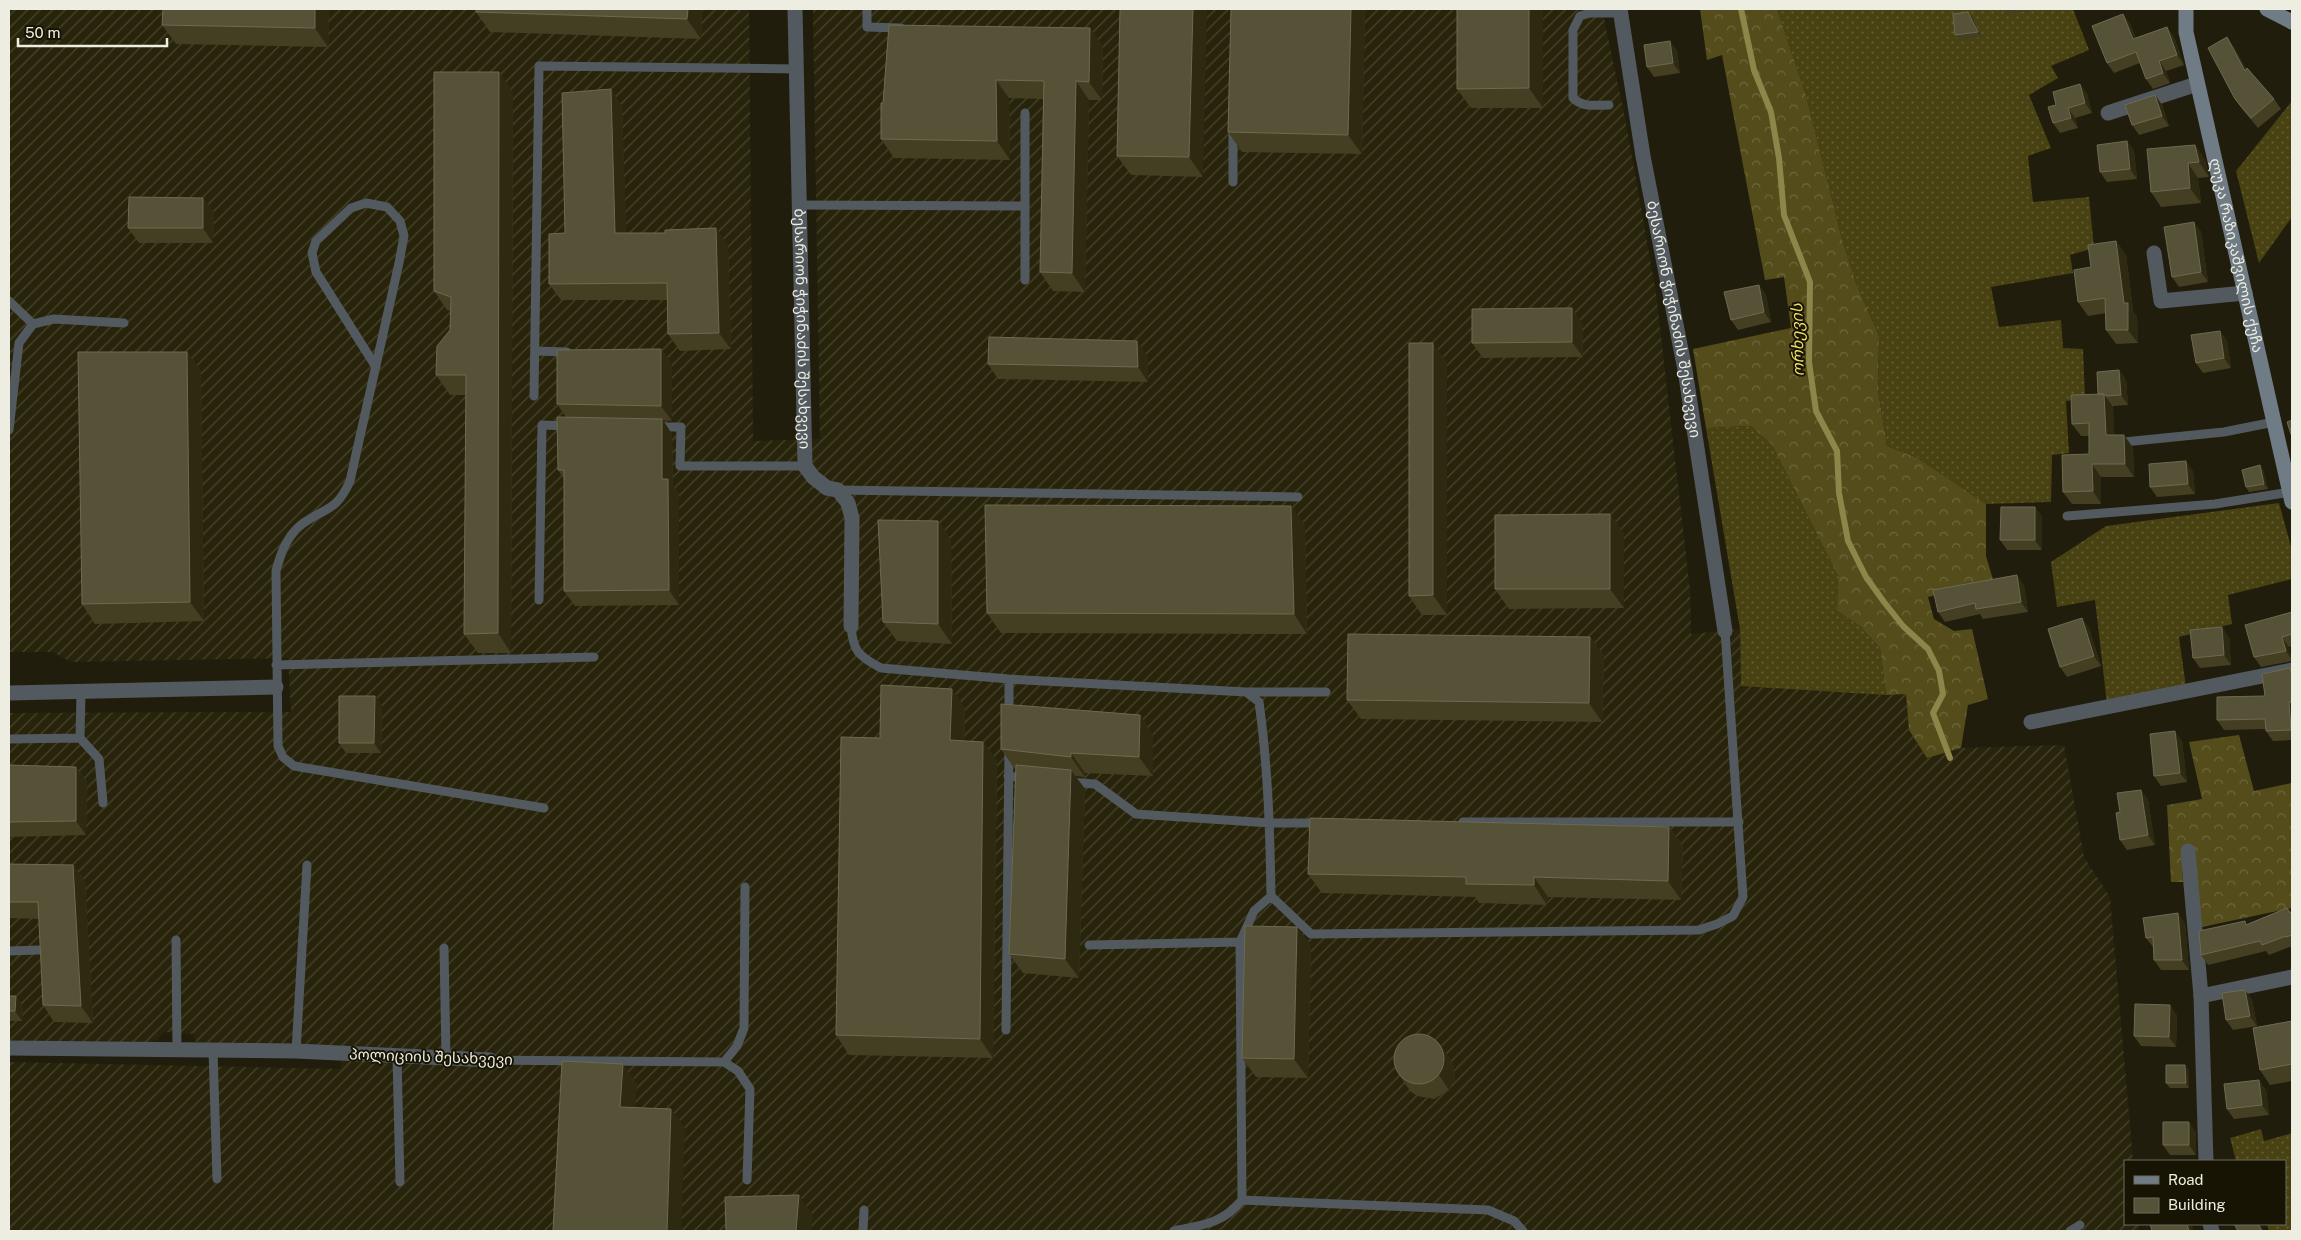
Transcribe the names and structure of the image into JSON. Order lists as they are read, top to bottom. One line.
{"streets":{"street":["ლუკა რაზიკაშვილის ქუჩა","ბესარიონ ჭიჭინაძის შესახვევი","პოლიციის შესახვევი"]},"water":["ორხევის"],"legend":["Road","Building"],"scale_bar":"50 m"}
